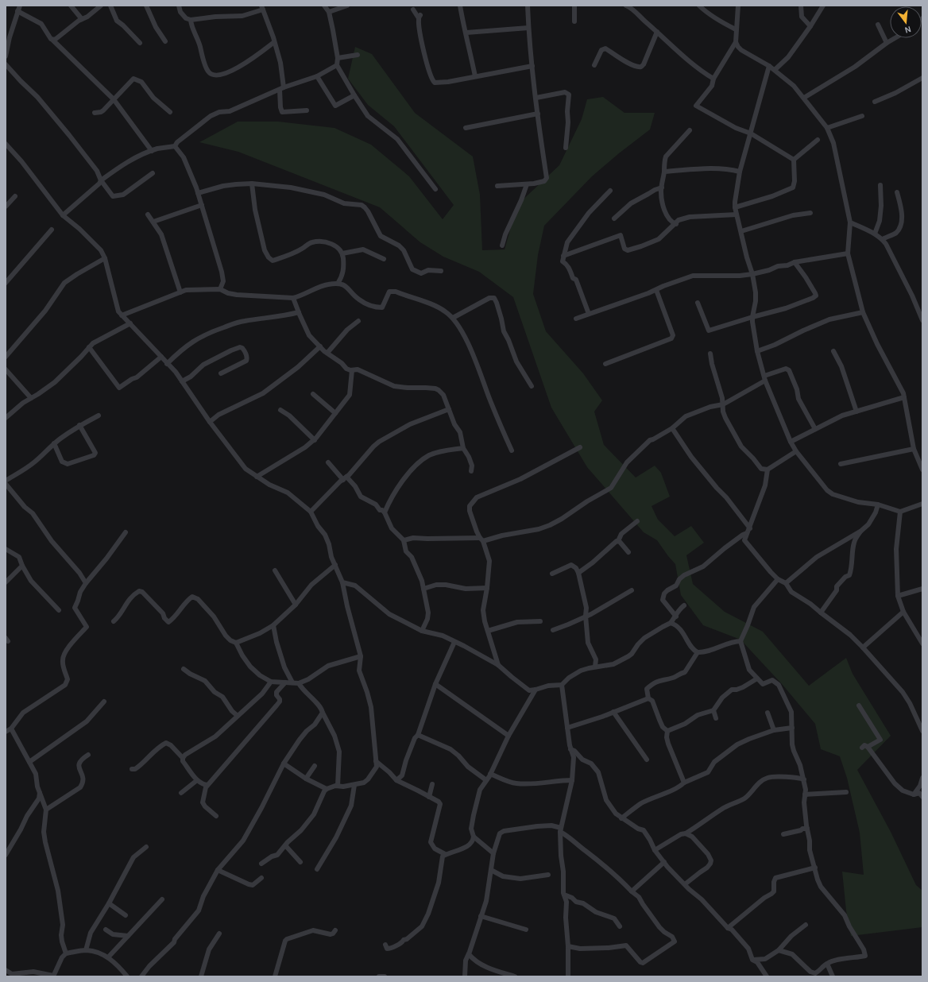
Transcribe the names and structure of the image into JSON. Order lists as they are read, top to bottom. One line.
{"north":"bottom"}
